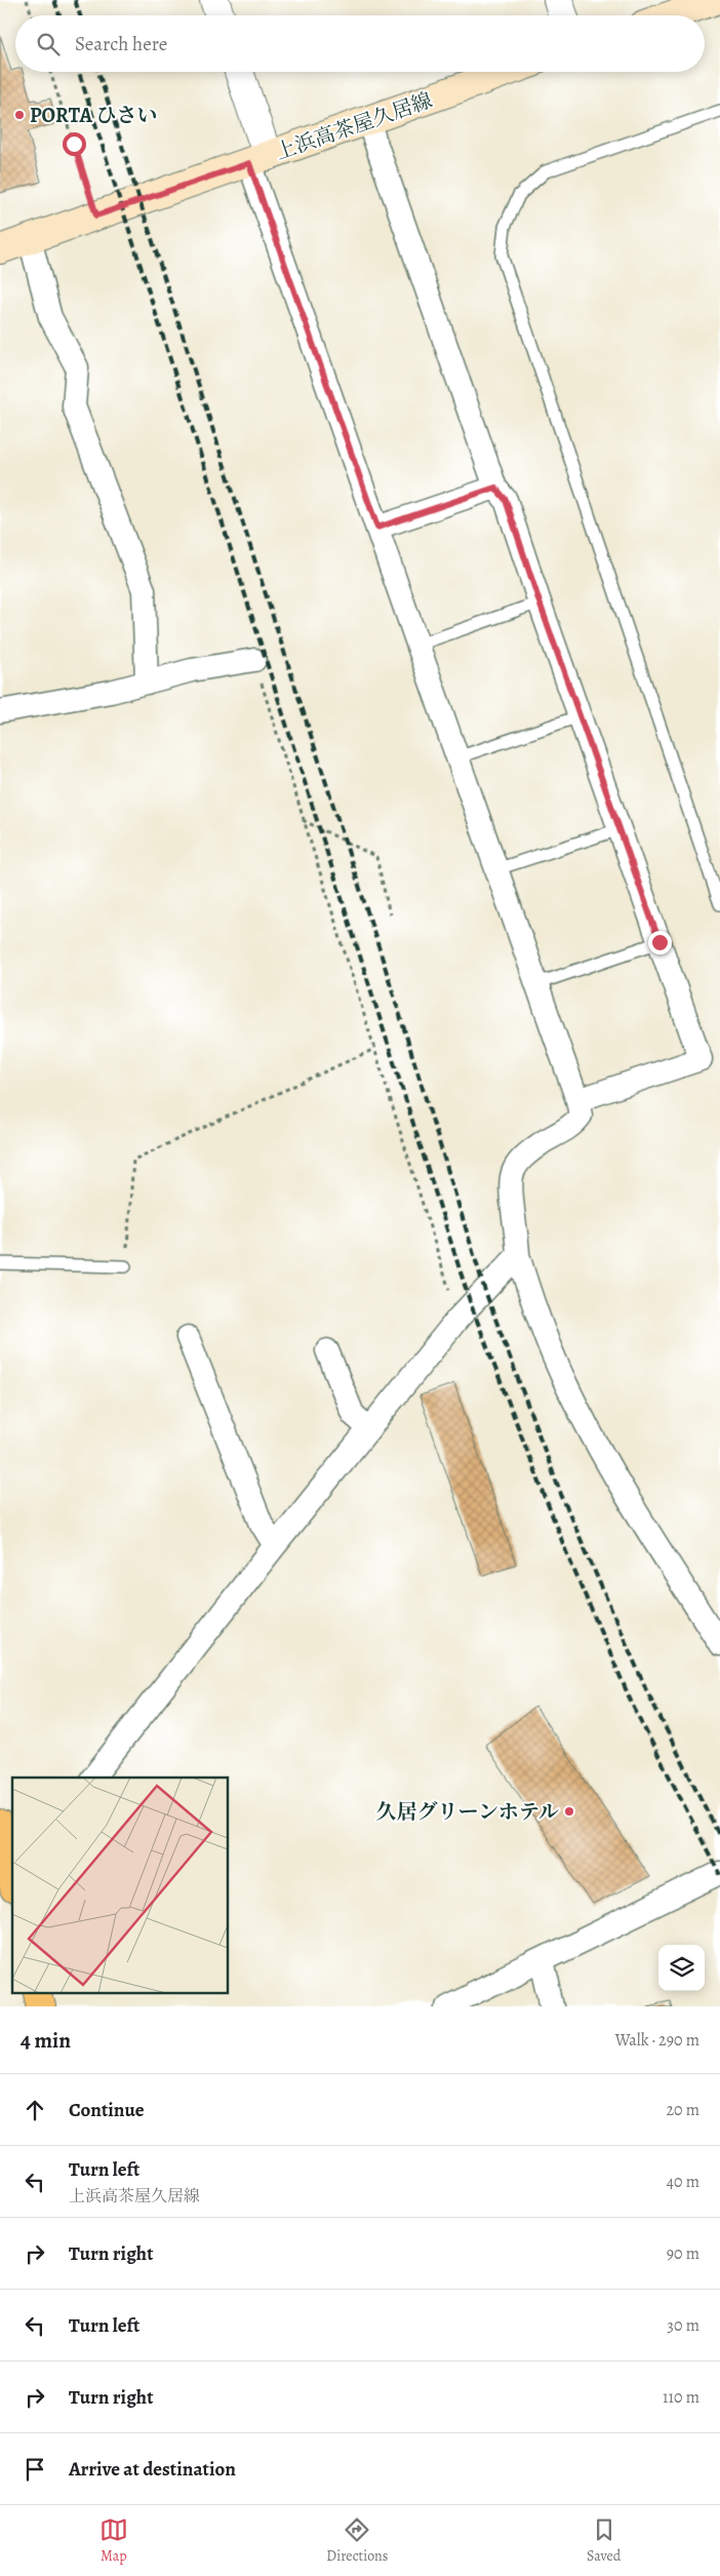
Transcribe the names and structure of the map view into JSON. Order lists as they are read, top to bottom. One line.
{"streets":{"main road":["上浜高茶屋久居線"]},"places":["PORTA ひさい","久居グリーンホテル"],"page":{"search":"Search here","heading":["4 min","Walk · 290 m"],"list":[["Continue","20 m"],["Turn left","上浜高茶屋久居線","40 m"],["Turn right","90 m"],["Turn left","30 m"],["Turn right","110 m"],"Arrive at destination"],"nav":["Map","Directions","Saved"]}}
